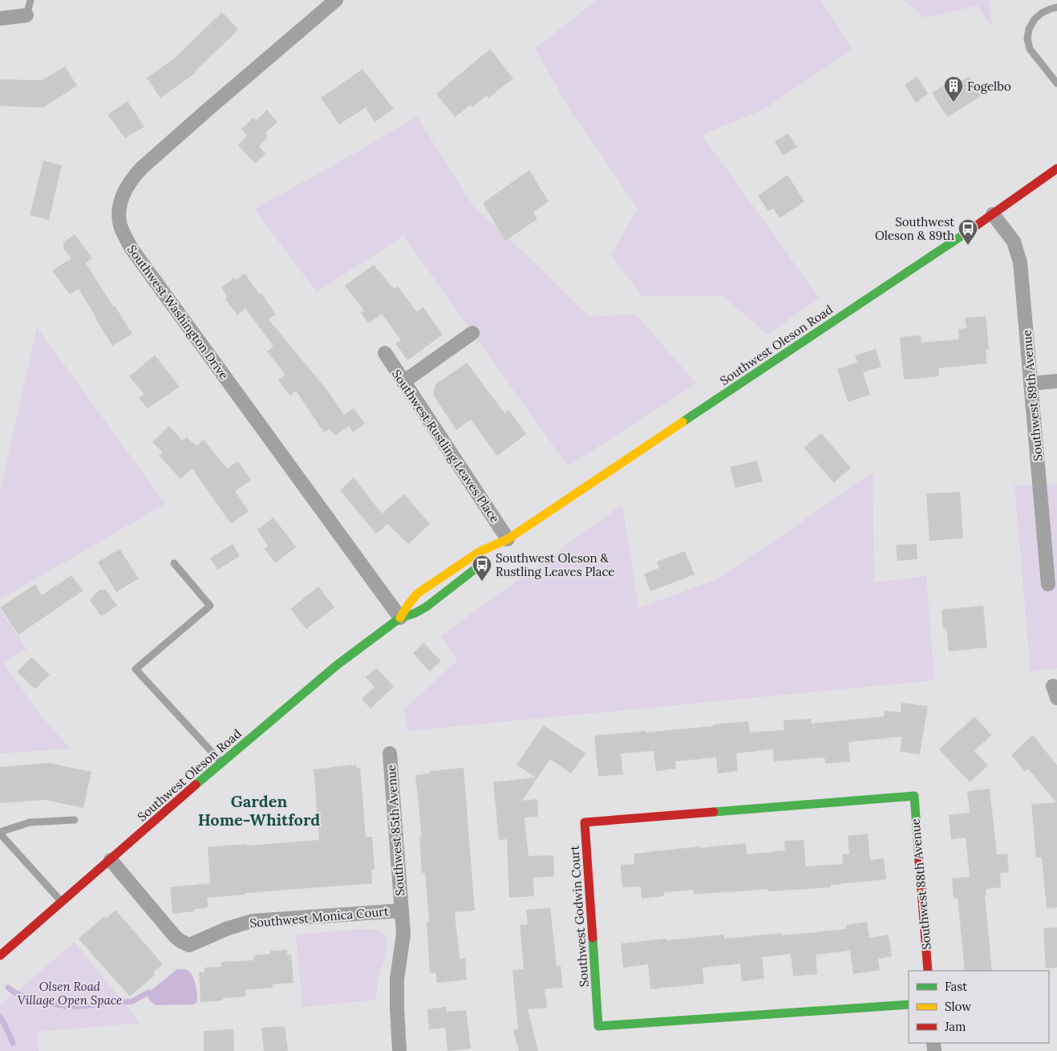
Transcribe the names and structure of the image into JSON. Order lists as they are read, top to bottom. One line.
{"streets":{"main road":["Southwest Oleson Road","Southwest 88th Avenue","Southwest Godwin Court"],"street":["Southwest Washington Drive","Southwest 89th Avenue","Southwest Rustling Leaves Place","Southwest 85th Avenue","Southwest Monica Court"]},"crossings":[["Southwest Washington Drive","Southwest Oleson Road"],["Southwest Oleson Road","Southwest 89th Avenue"],["Southwest Oleson Road","Southwest Rustling Leaves Place"],["Southwest Oleson Road","Southwest Monica Court"],["Southwest 85th Avenue","Southwest Monica Court"],["Southwest 88th Avenue","Southwest Godwin Court"]],"districts":["Garden Home-Whitford"],"parks":["Olsen Road Village Open Space"],"places":{"building":["Fogelbo"],"bus stop":["Southwest Oleson & 89th","Southwest Oleson & Rustling Leaves Place"]},"legend":["Fast","Slow","Jam"]}
